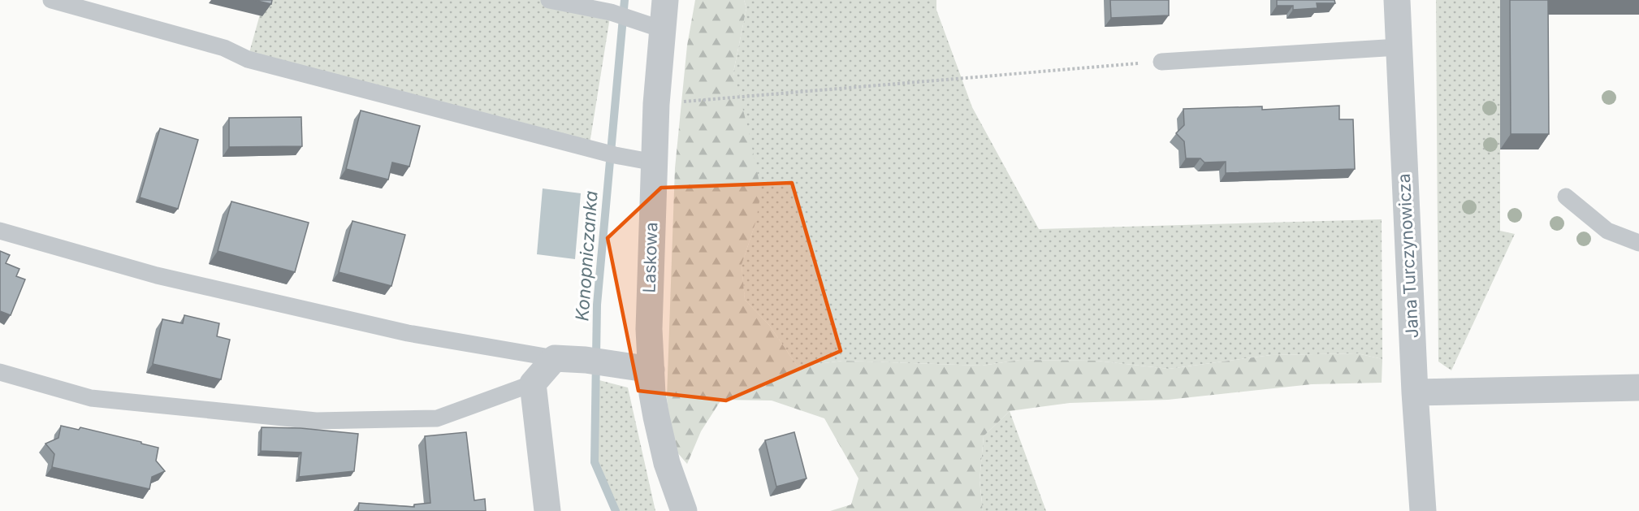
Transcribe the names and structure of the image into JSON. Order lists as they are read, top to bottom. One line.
{"streets":{"street":["Jana Turczynowicza","Laskowa"]},"water":["Konopniczanka"]}
